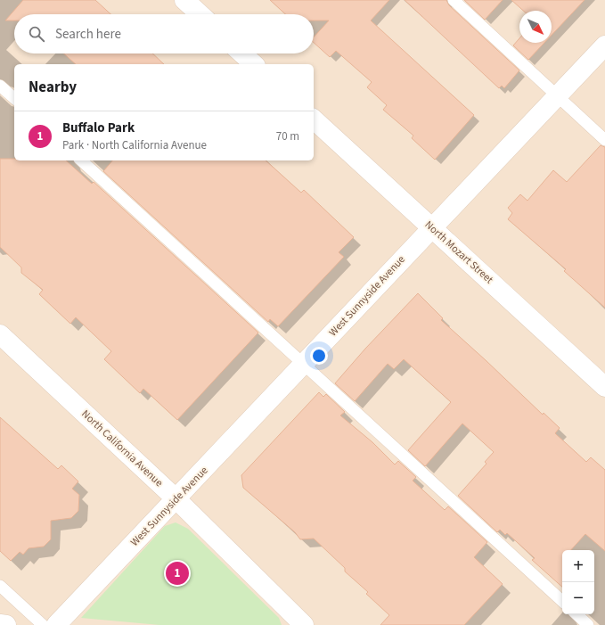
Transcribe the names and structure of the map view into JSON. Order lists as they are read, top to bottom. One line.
{"streets":{"street":["North Mozart Street","West Sunnyside Avenue","North California Avenue"]},"crossings":[["North Mozart Street","West Sunnyside Avenue"],["West Sunnyside Avenue","North California Avenue"]],"north":"bottom right","page":{"search":"Search here","heading":"Nearby","list":[{"mark":"1","name":"Buffalo Park","note":"Park · North California Avenue","value":"70 m"}],"map_buttons":["+","−"],"pins":"1"}}
